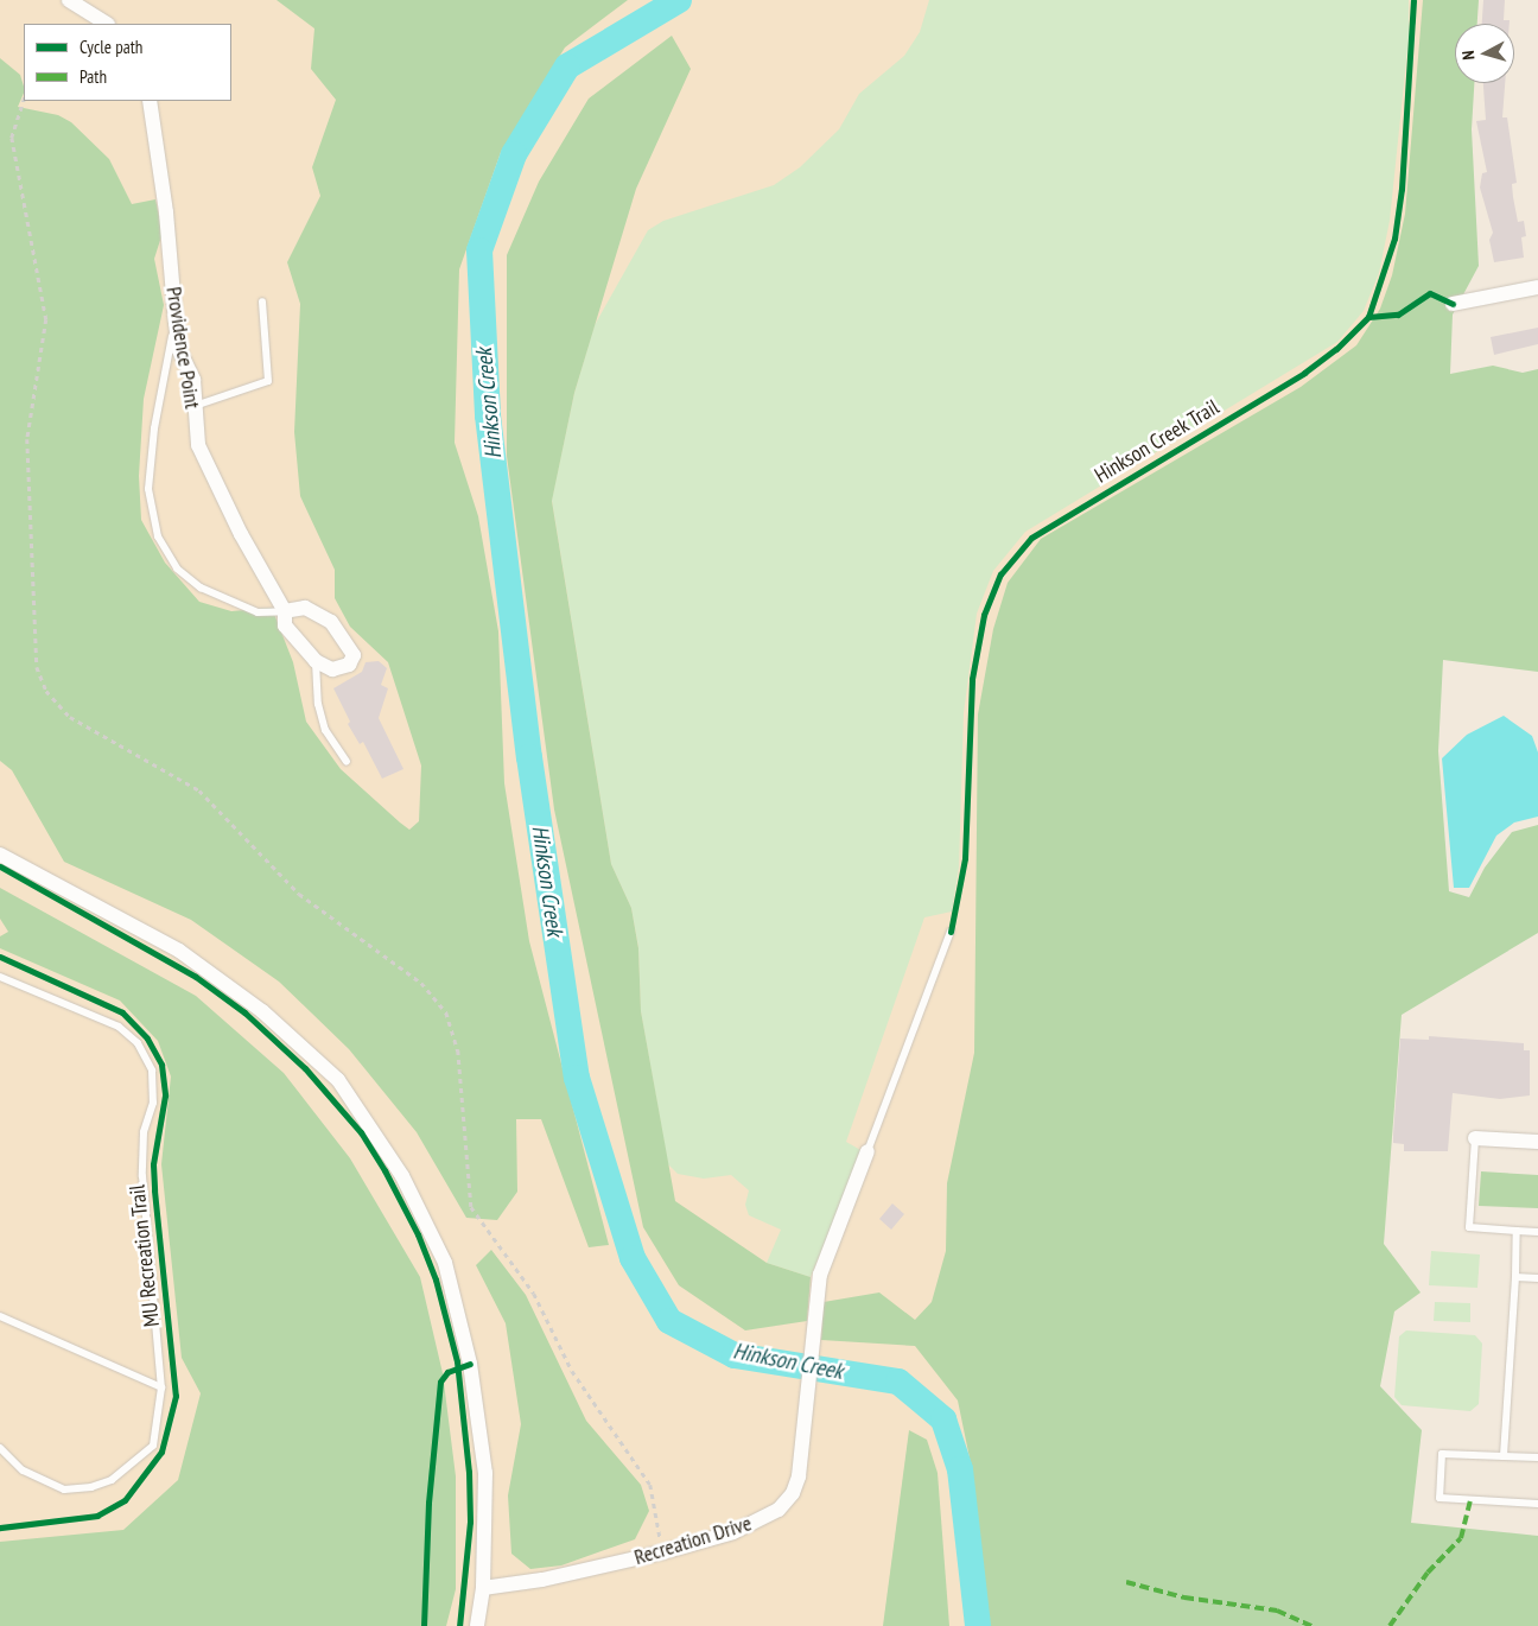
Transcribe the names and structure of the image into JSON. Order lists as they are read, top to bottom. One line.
{"streets":{"street":["Providence Point","Recreation Drive"],"cycle path":["Hinkson Creek Trail","MU Recreation Trail"]},"water":["Hinkson Creek"],"legend":["Cycle path","Path"],"north":"left"}
